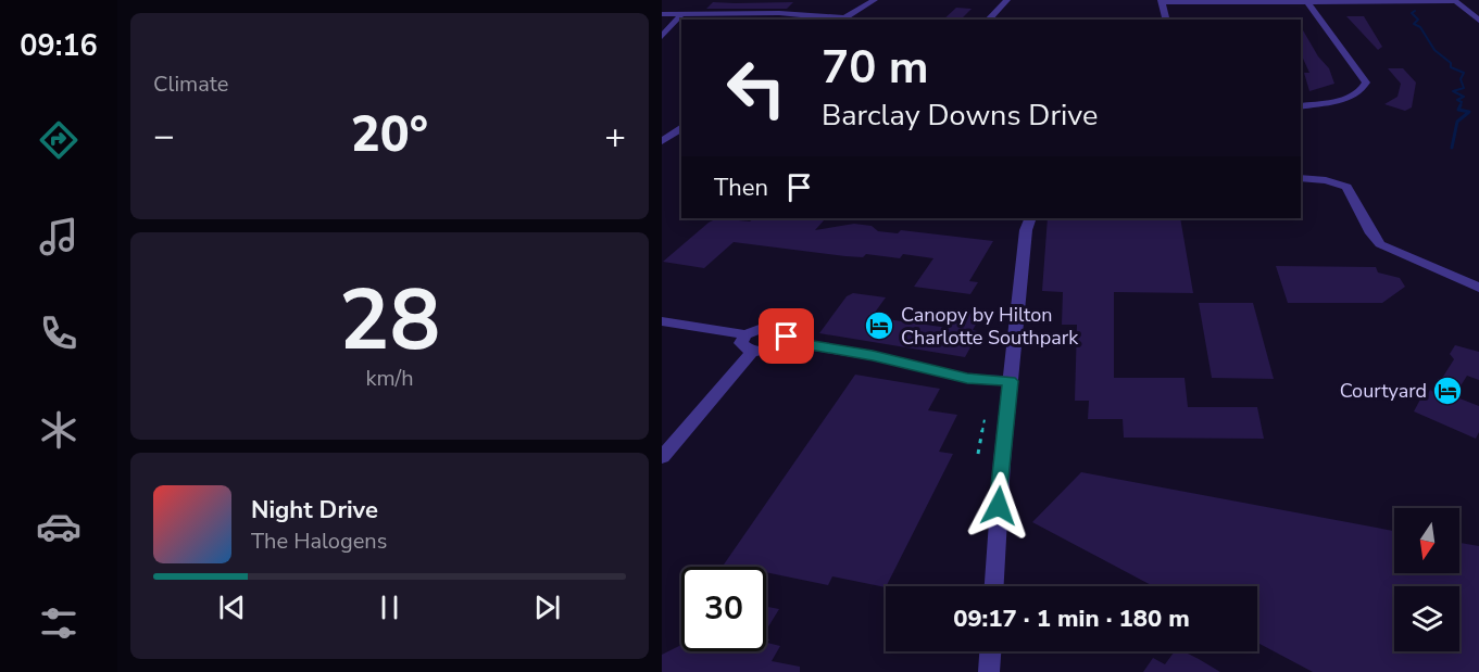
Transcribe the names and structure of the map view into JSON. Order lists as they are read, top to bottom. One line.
{"places":{"hotel":["Canopy by Hilton Charlotte Southpark","Courtyard"]},"north":"bottom","page":{"tabs":"09:16","tile":["Climate",["28","km/h"]],"turn":["70 m","Barclay Downs Drive"],"heat":["−","20°","+"],"then":"Then","song":["Night Drive","The Halogens"],"limit":"30","trip":"09:17 · 1 min · 180 m"}}
